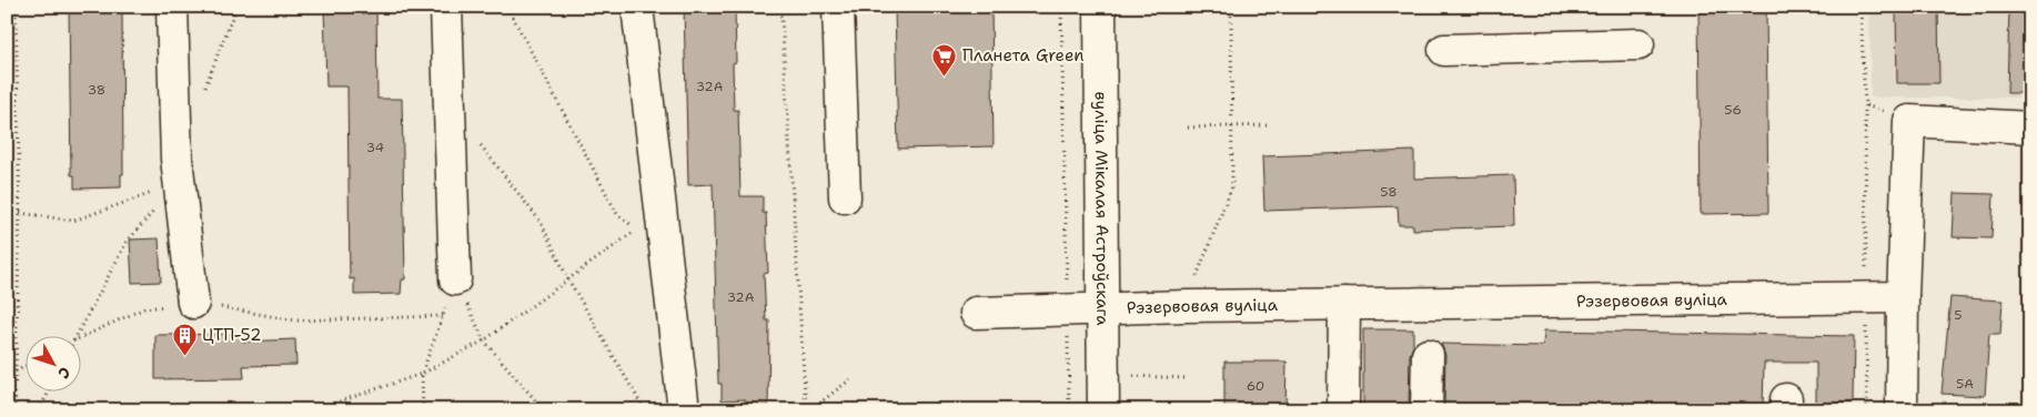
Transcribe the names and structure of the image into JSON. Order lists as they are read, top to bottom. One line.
{"streets":{"street":["вуліца Мікалая Астроўскага","Рэзервовая вуліца"]},"crossings":[["вуліца Мікалая Астроўскага","Рэзервовая вуліца"]],"places":{"supermarket":["Планета Green"],"building":["ЦТП-52"]},"house_numbers":["32А","38","56","34","58","32А","5","5А","60"],"north":"bottom right"}
